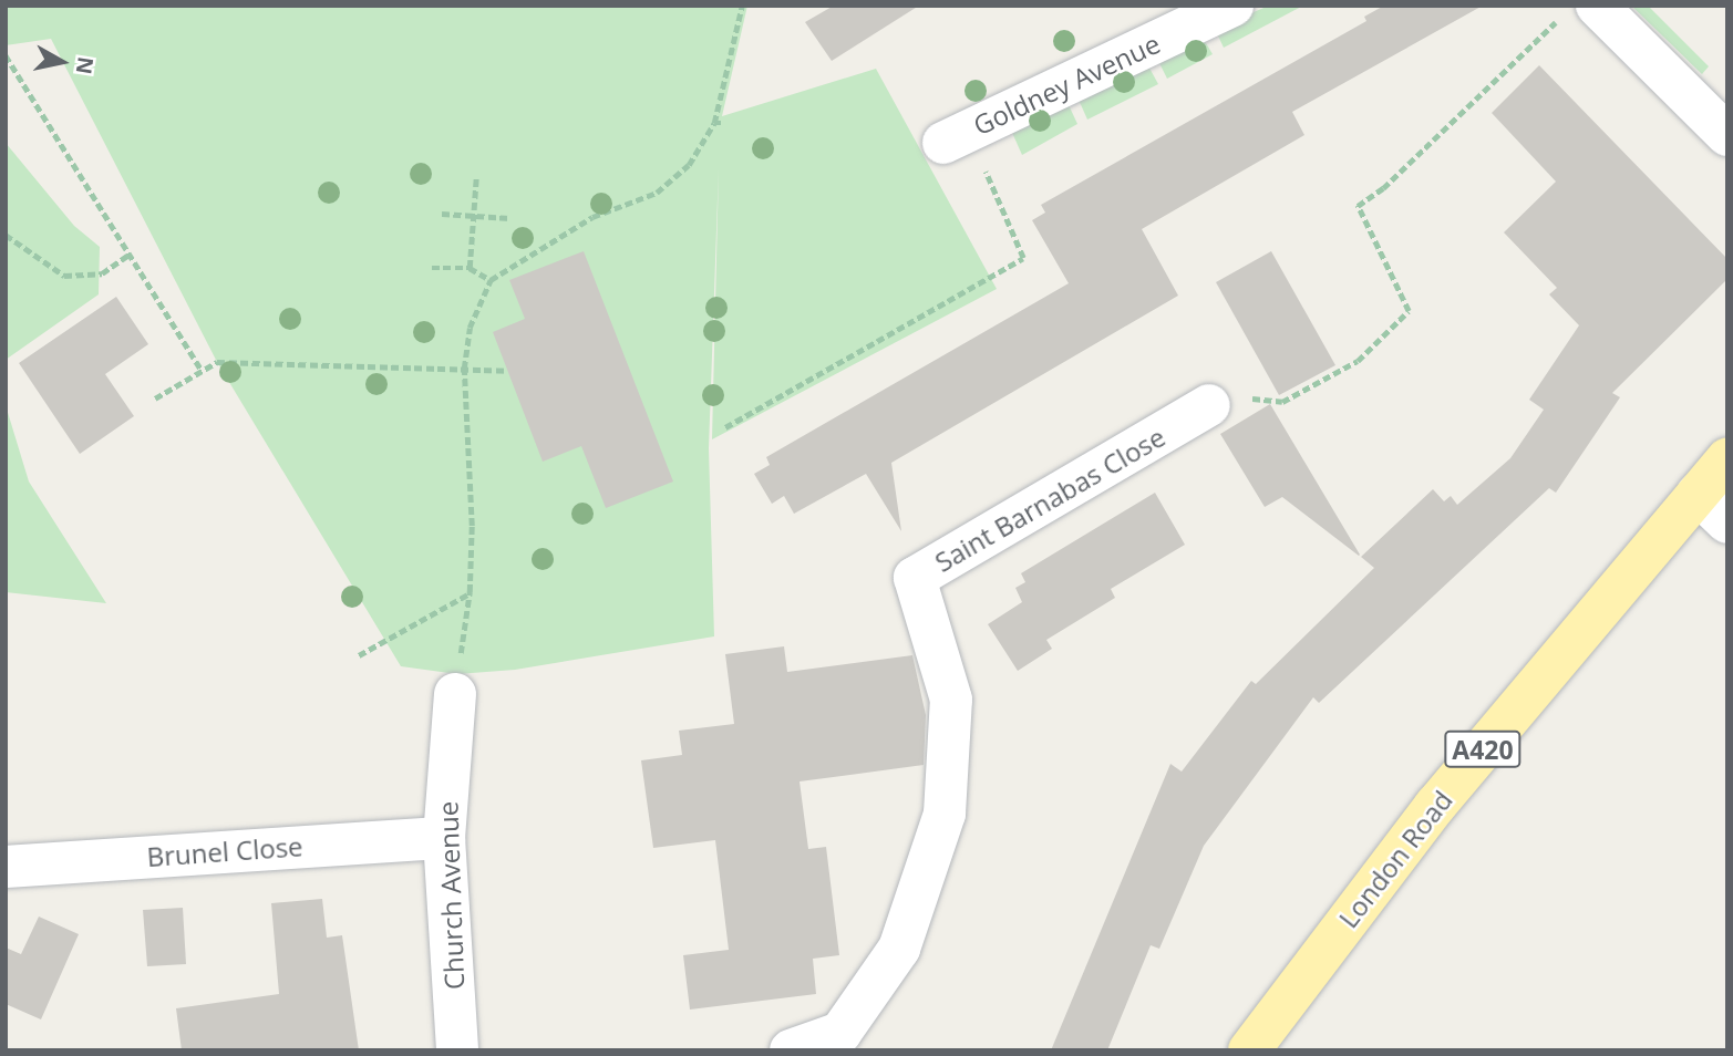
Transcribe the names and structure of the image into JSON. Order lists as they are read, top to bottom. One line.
{"streets":{"main road":["A420","London Road"],"street":["Goldney Avenue","Saint Barnabas Close","Brunel Close","Church Avenue"]},"crossings":[["Brunel Close","Church Avenue"]],"north":"right"}
